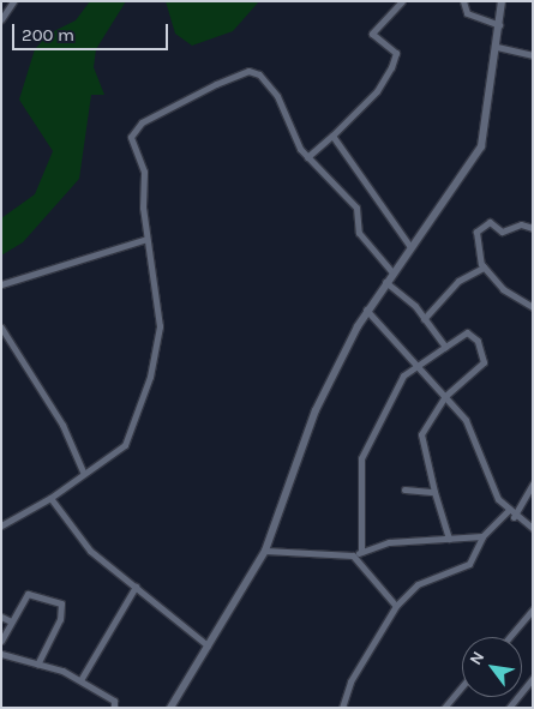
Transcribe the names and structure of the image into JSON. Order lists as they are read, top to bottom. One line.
{"scale_bar":"200 m","north":"top left"}
